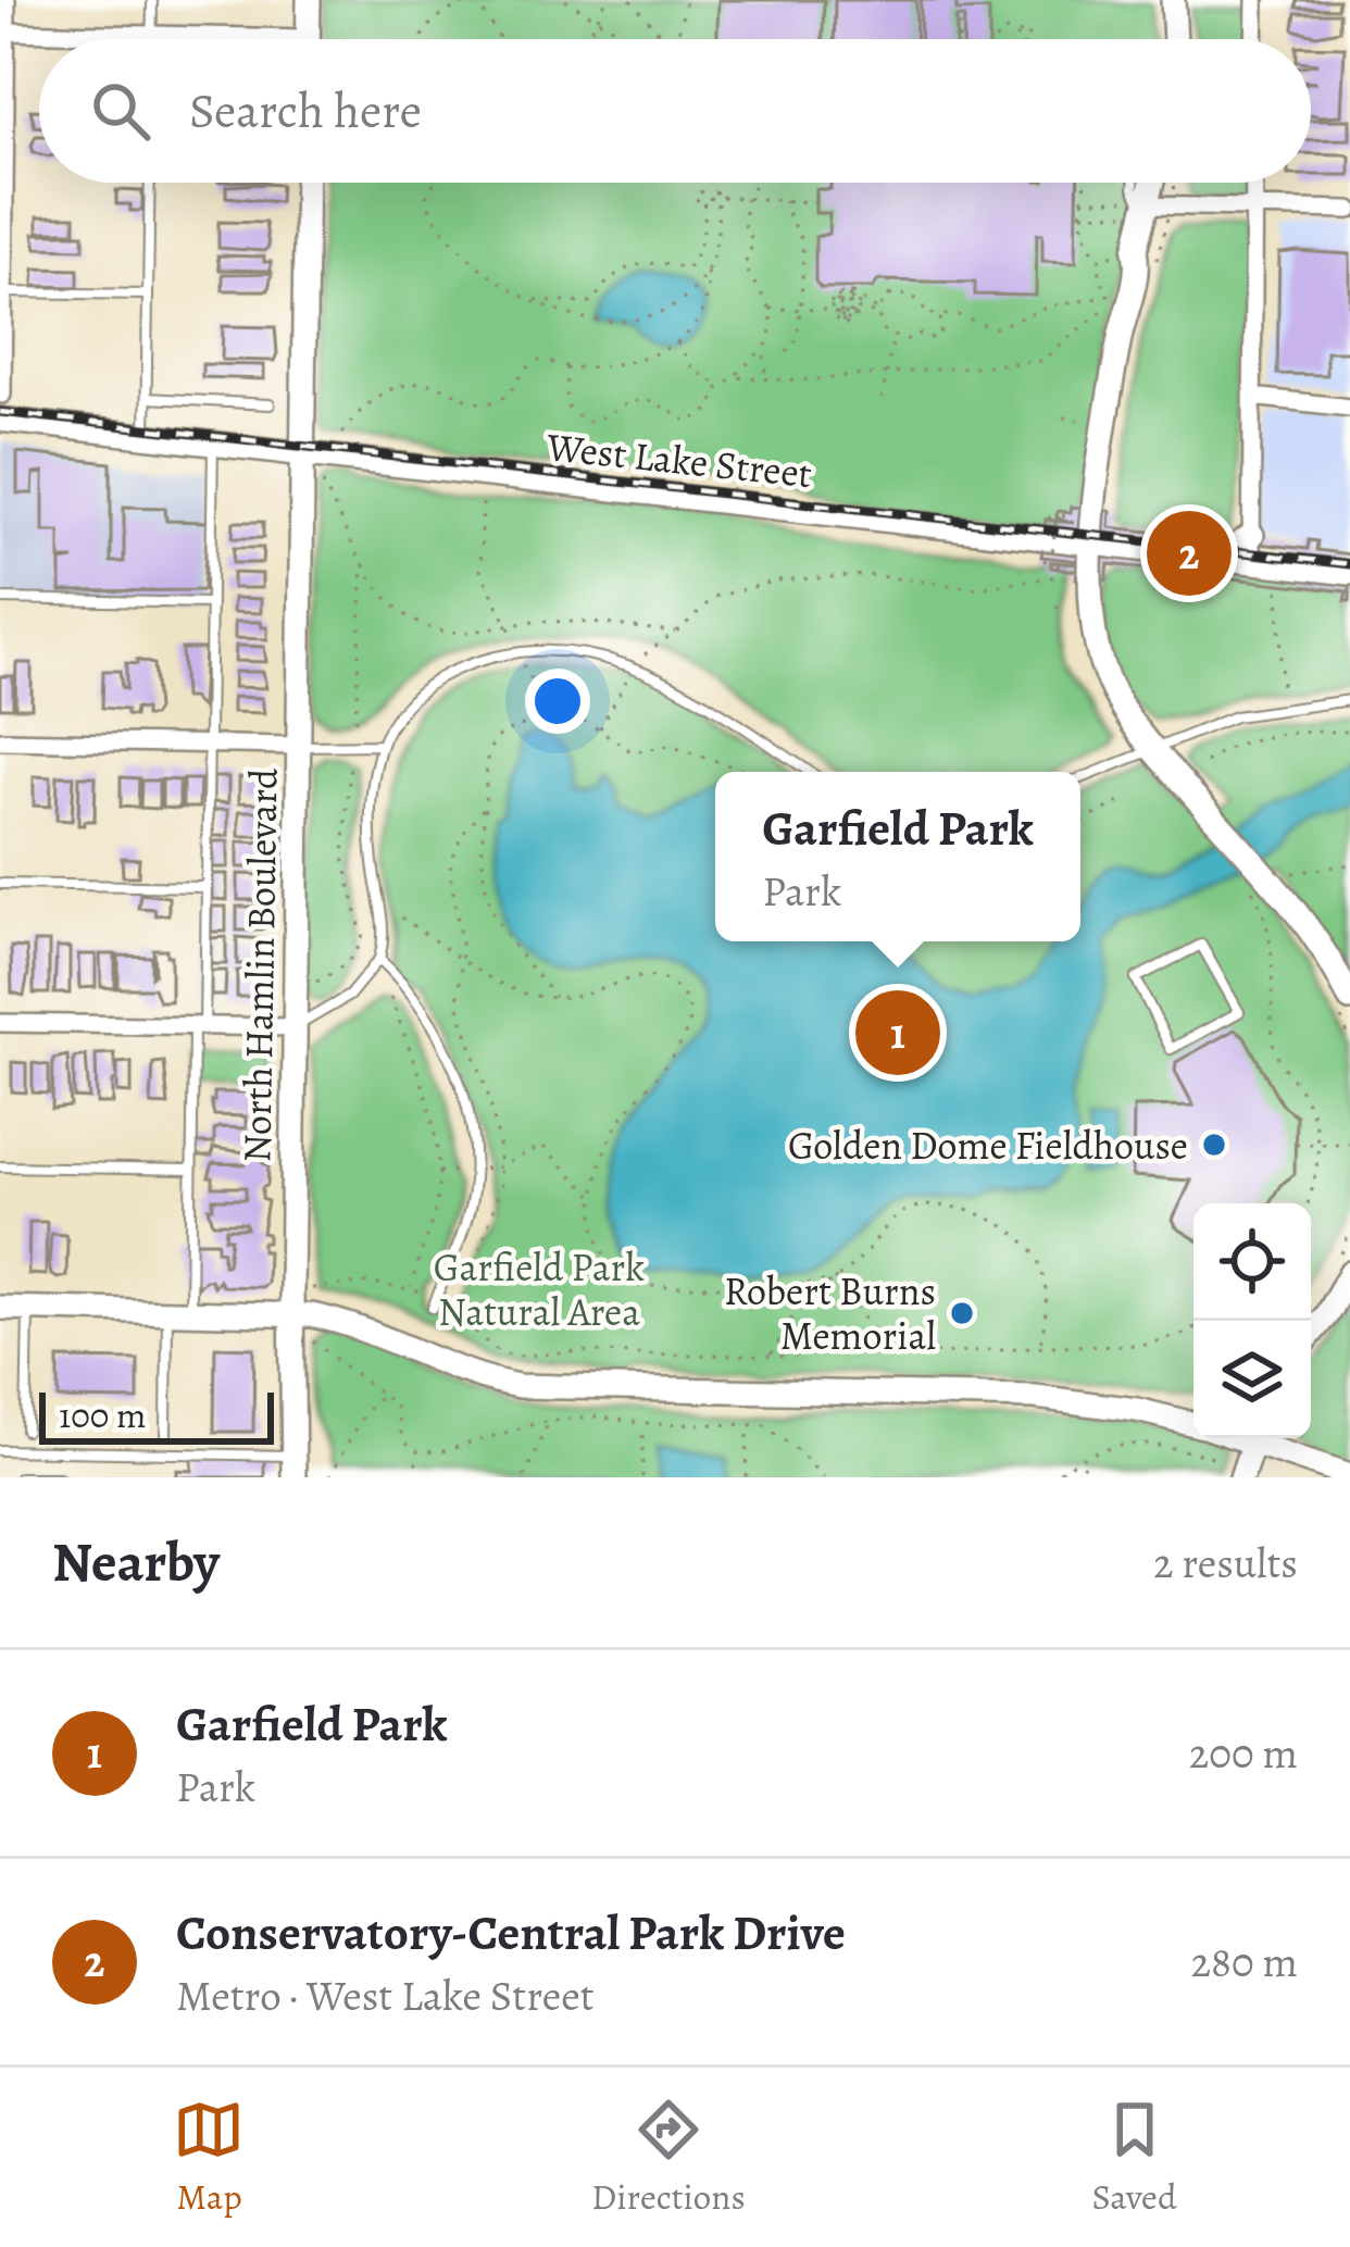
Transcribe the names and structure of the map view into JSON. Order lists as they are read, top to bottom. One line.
{"streets":{"street":["West Lake Street","North Hamlin Boulevard"]},"crossings":[["West Lake Street","North Hamlin Boulevard"]],"parks":["Garfield Park Natural Area"],"places":["Golden Dome Fieldhouse","Robert Burns Memorial"],"scale_bar":"100 m","page":{"search":"Search here","pins":["2","1"],"popup":["Garfield Park","Park"],"scale":"100 m","heading":["Nearby","2 results"],"list":[{"mark":"1","name":"Garfield Park","note":"Park","value":"200 m"},{"mark":"2","name":"Conservatory-Central Park Drive","note":"Metro · West Lake Street","value":"280 m"}],"nav":["Map","Directions","Saved"]}}
